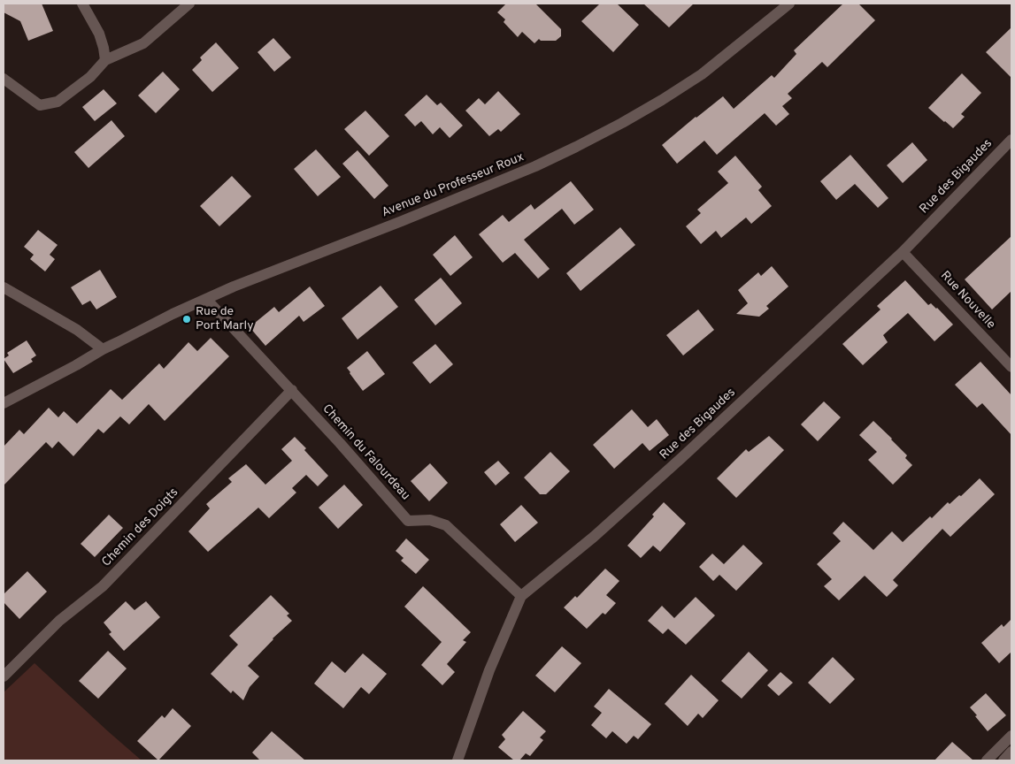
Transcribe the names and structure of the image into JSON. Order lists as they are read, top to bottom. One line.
{"streets":{"street":["Rue des Bigaudes","Avenue du Professeur Roux","Rue Nouvelle","Chemin du Falourdeau","Chemin des Doigts"]},"crossings":[["Rue des Bigaudes","Rue Nouvelle"],["Rue des Bigaudes","Chemin du Falourdeau"],["Avenue du Professeur Roux","Chemin du Falourdeau"],["Chemin du Falourdeau","Chemin des Doigts"]],"places":["Rue de Port Marly"]}
